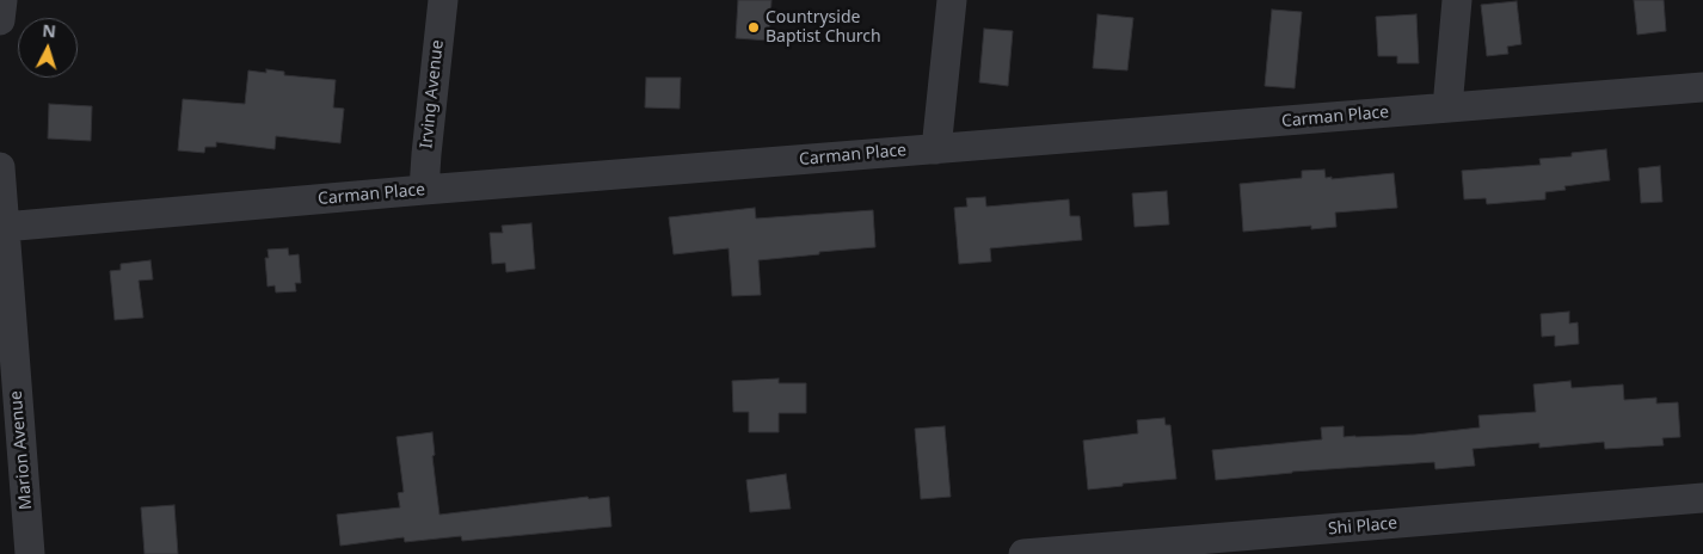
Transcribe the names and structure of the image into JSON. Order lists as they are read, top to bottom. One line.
{"streets":{"street":["Irving Avenue","Carman Place","Marion Avenue","Shi Place"]},"crossings":[["Irving Avenue","Carman Place"],["Carman Place","Marion Avenue"]],"places":["Countryside Baptist Church"],"north":"top"}
